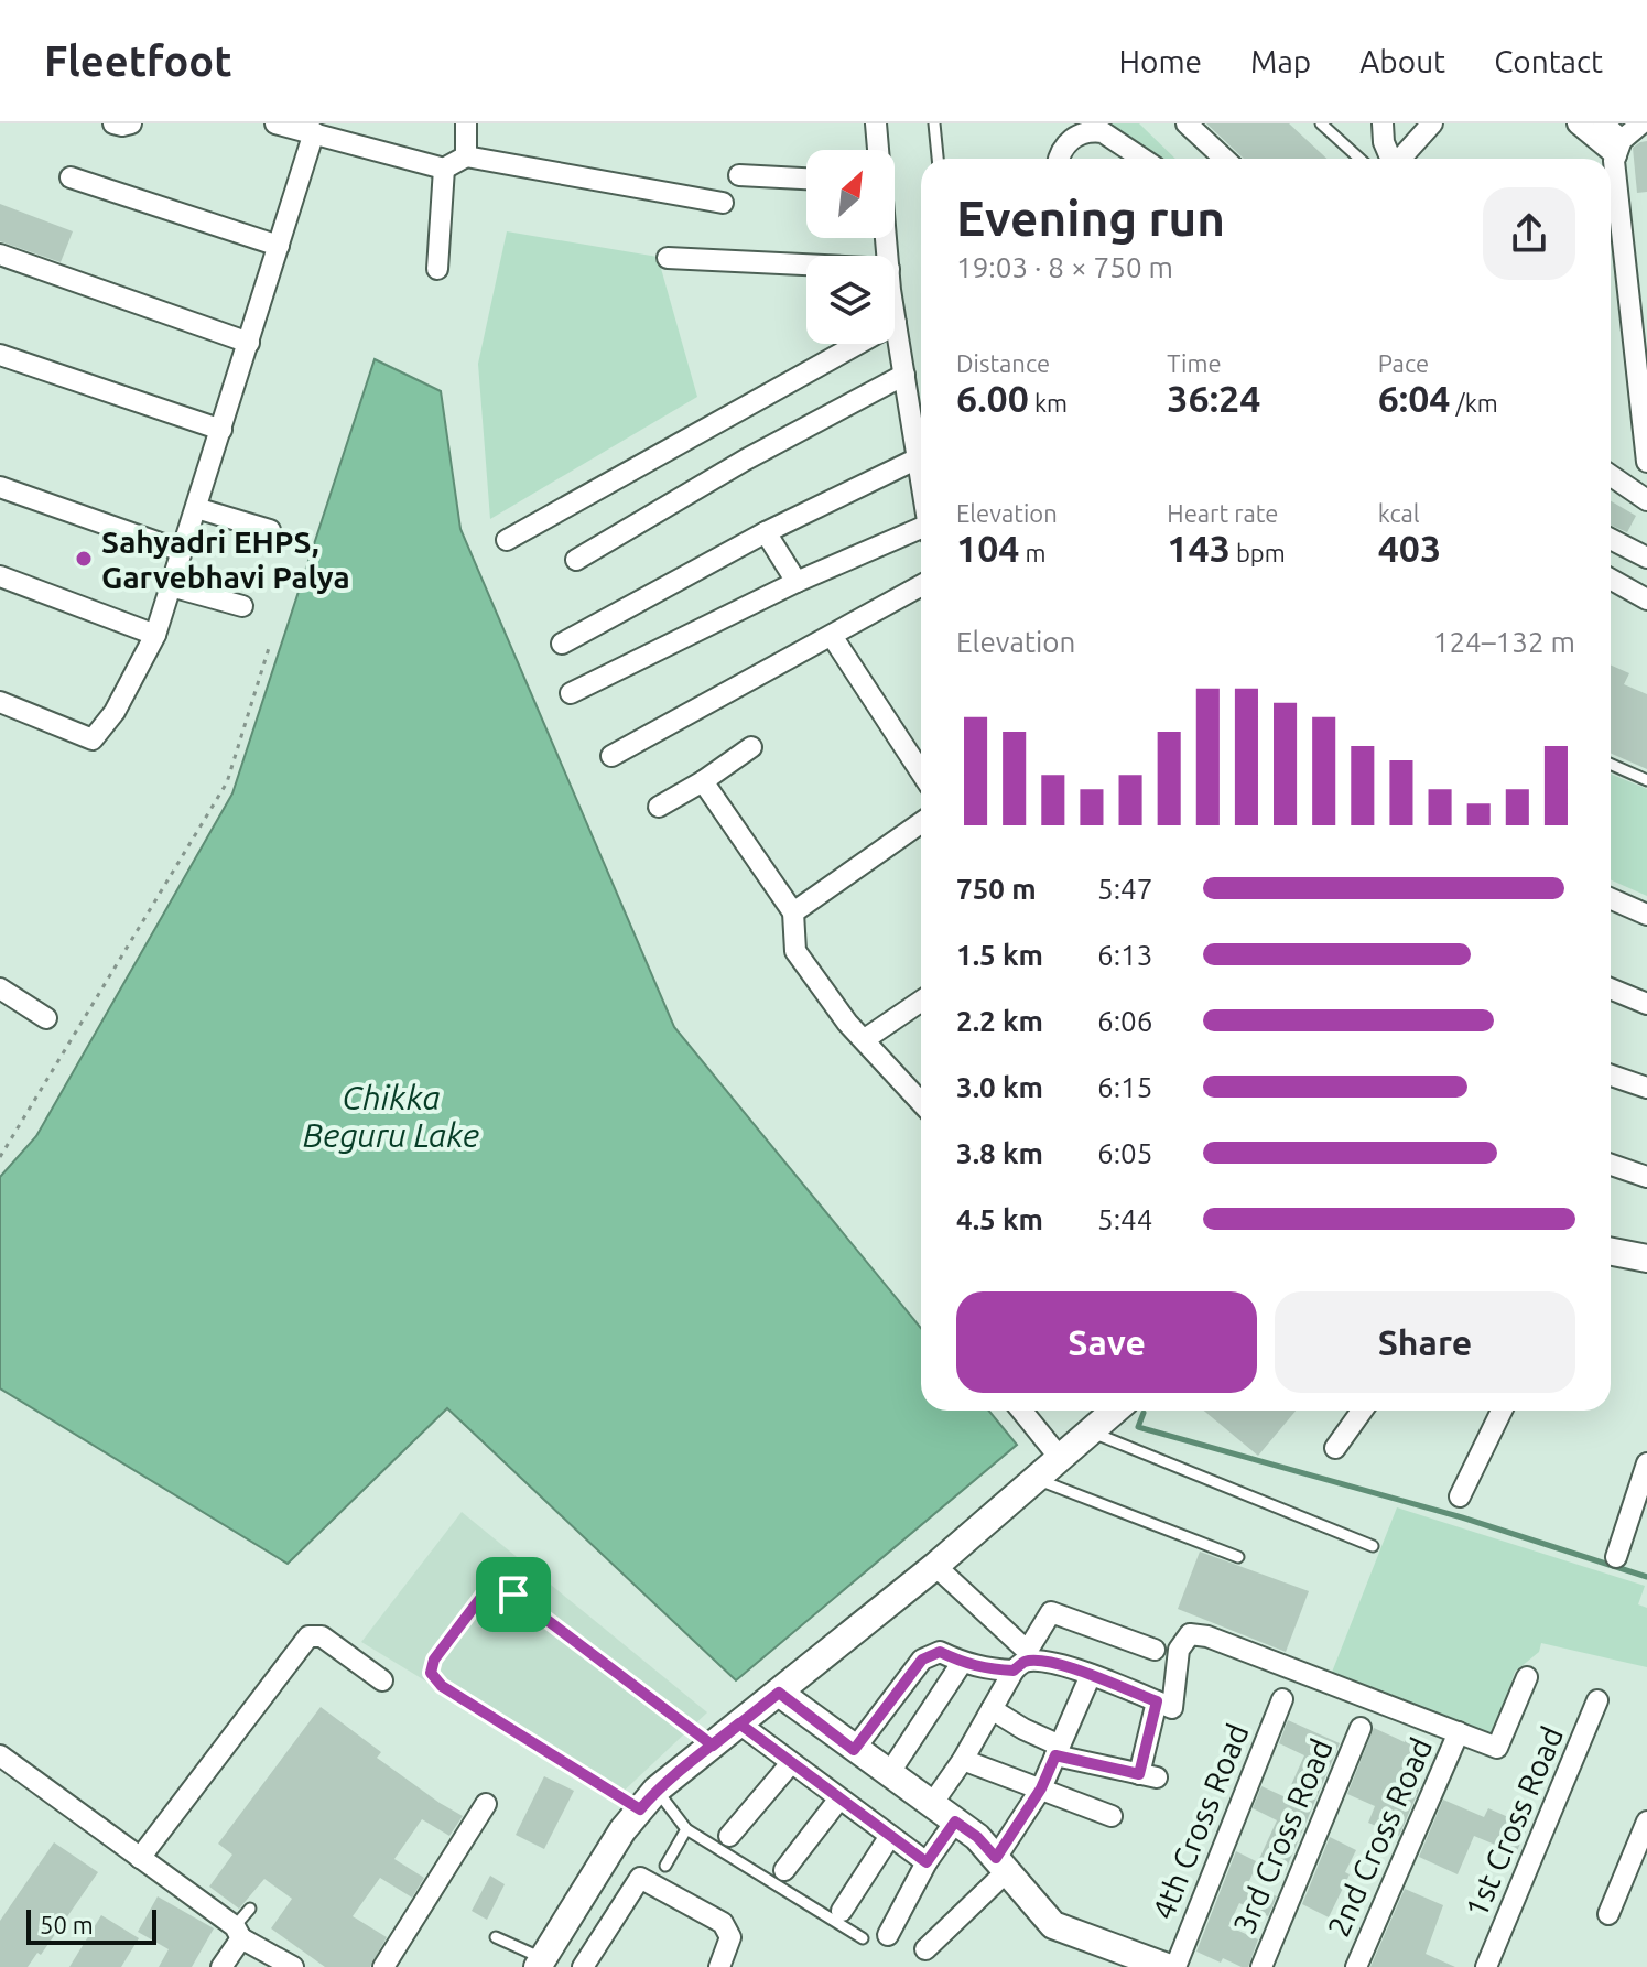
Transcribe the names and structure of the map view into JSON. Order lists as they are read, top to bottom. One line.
{"streets":{"street":["4th Cross Road","1st Cross Road","3rd Cross Road","2nd Cross Road"]},"water":["Chikka Beguru Lake"],"places":["Sahyadri EHPS, Garvebhavi Palya"],"scale_bar":"50 m","north":"top right","page":{"header":"Fleetfoot","nav":["Home","Map","About","Contact"],"heading":["Evening run","19:03 · 8 × 750 m"],"stats":[["Distance","6.00 km"],["Time","36:24"],["Pace","6:04 /km"],["Elevation","104 m"],["Heart rate","143 bpm"],["kcal","403"]],"chart":["Elevation","124–132 m"],"list":[{"name":"750 m","note":"5:47"},{"name":"1.5 km","note":"6:13"},{"name":"2.2 km","note":"6:06"},{"name":"3.0 km","note":"6:15"},{"name":"3.8 km","note":"6:05"},{"name":"4.5 km","note":"5:44"}],"buttons":["Save","Share"],"scale":"50 m"}}
